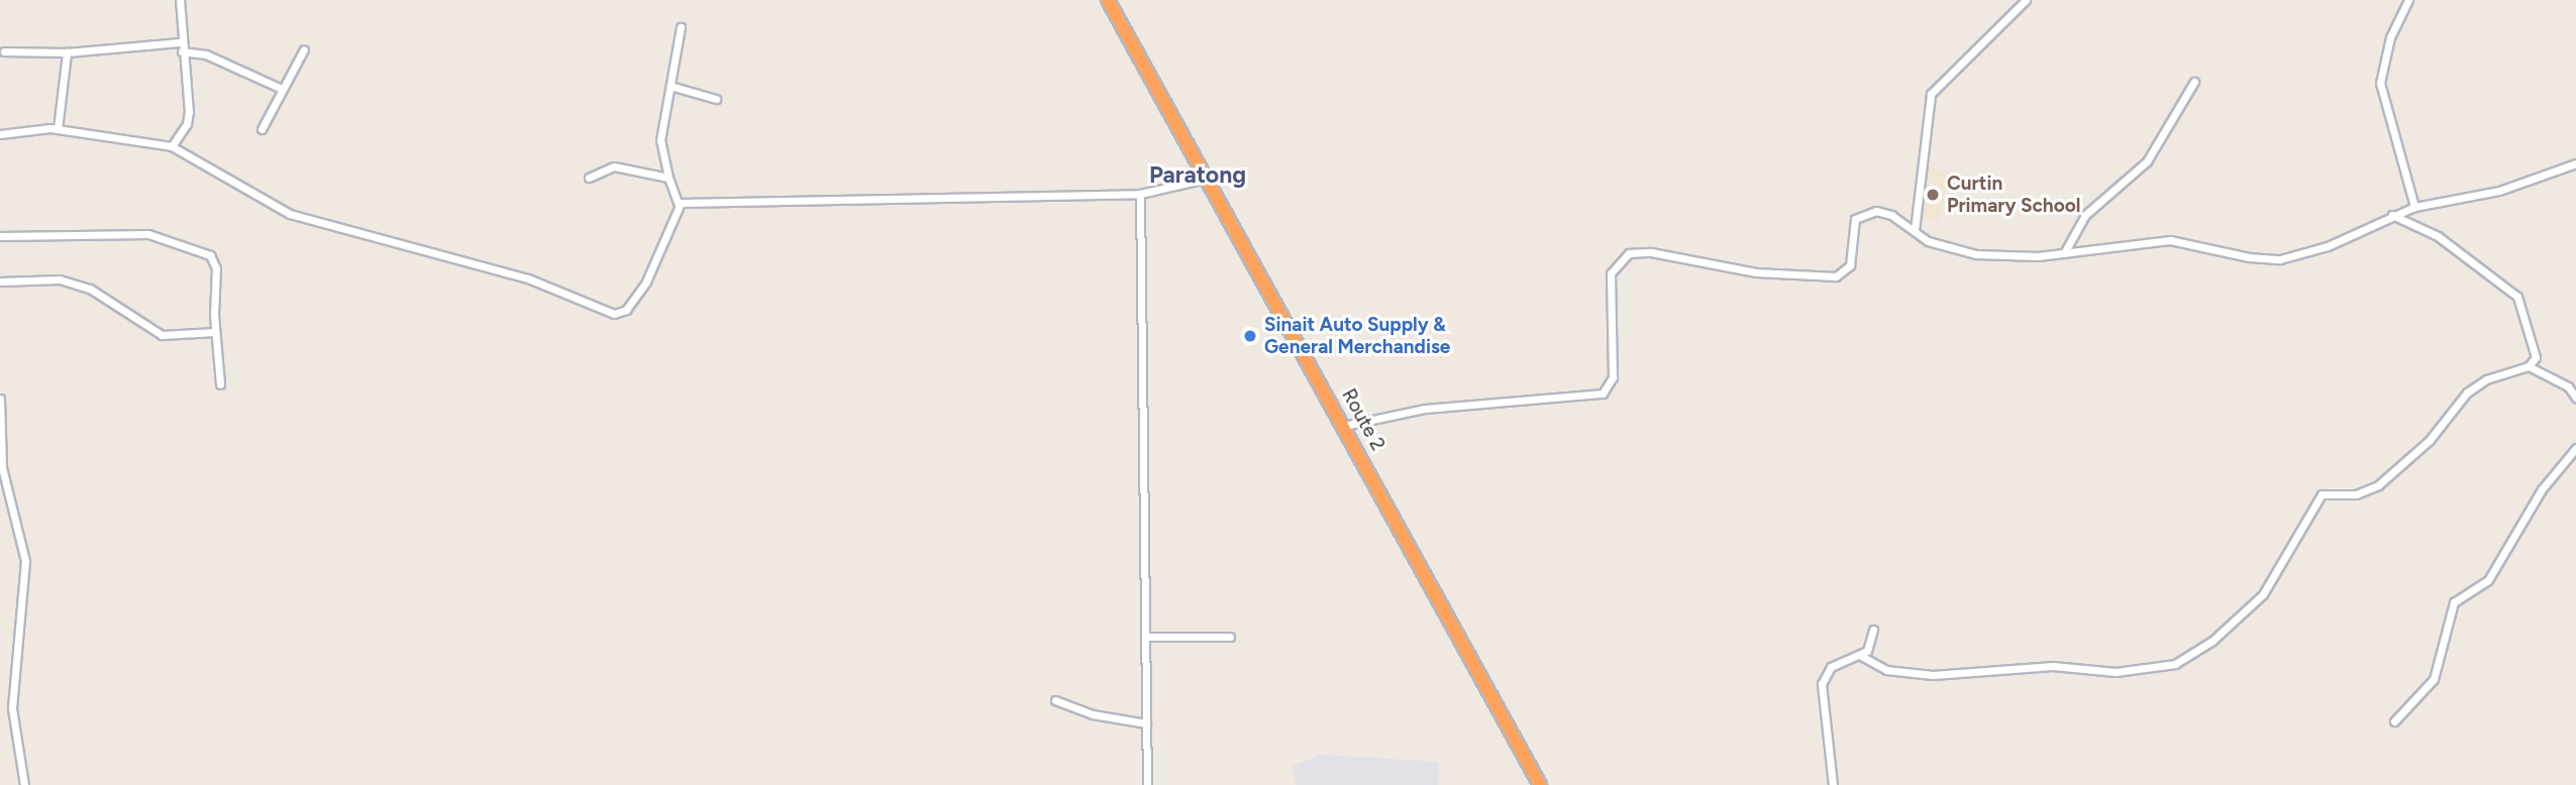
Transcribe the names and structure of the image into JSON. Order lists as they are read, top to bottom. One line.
{"streets":{"highway":["Route 2"]},"districts":["Paratong"],"places":["Curtin Primary School","Sinait Auto Supply & General Merchandise"]}
